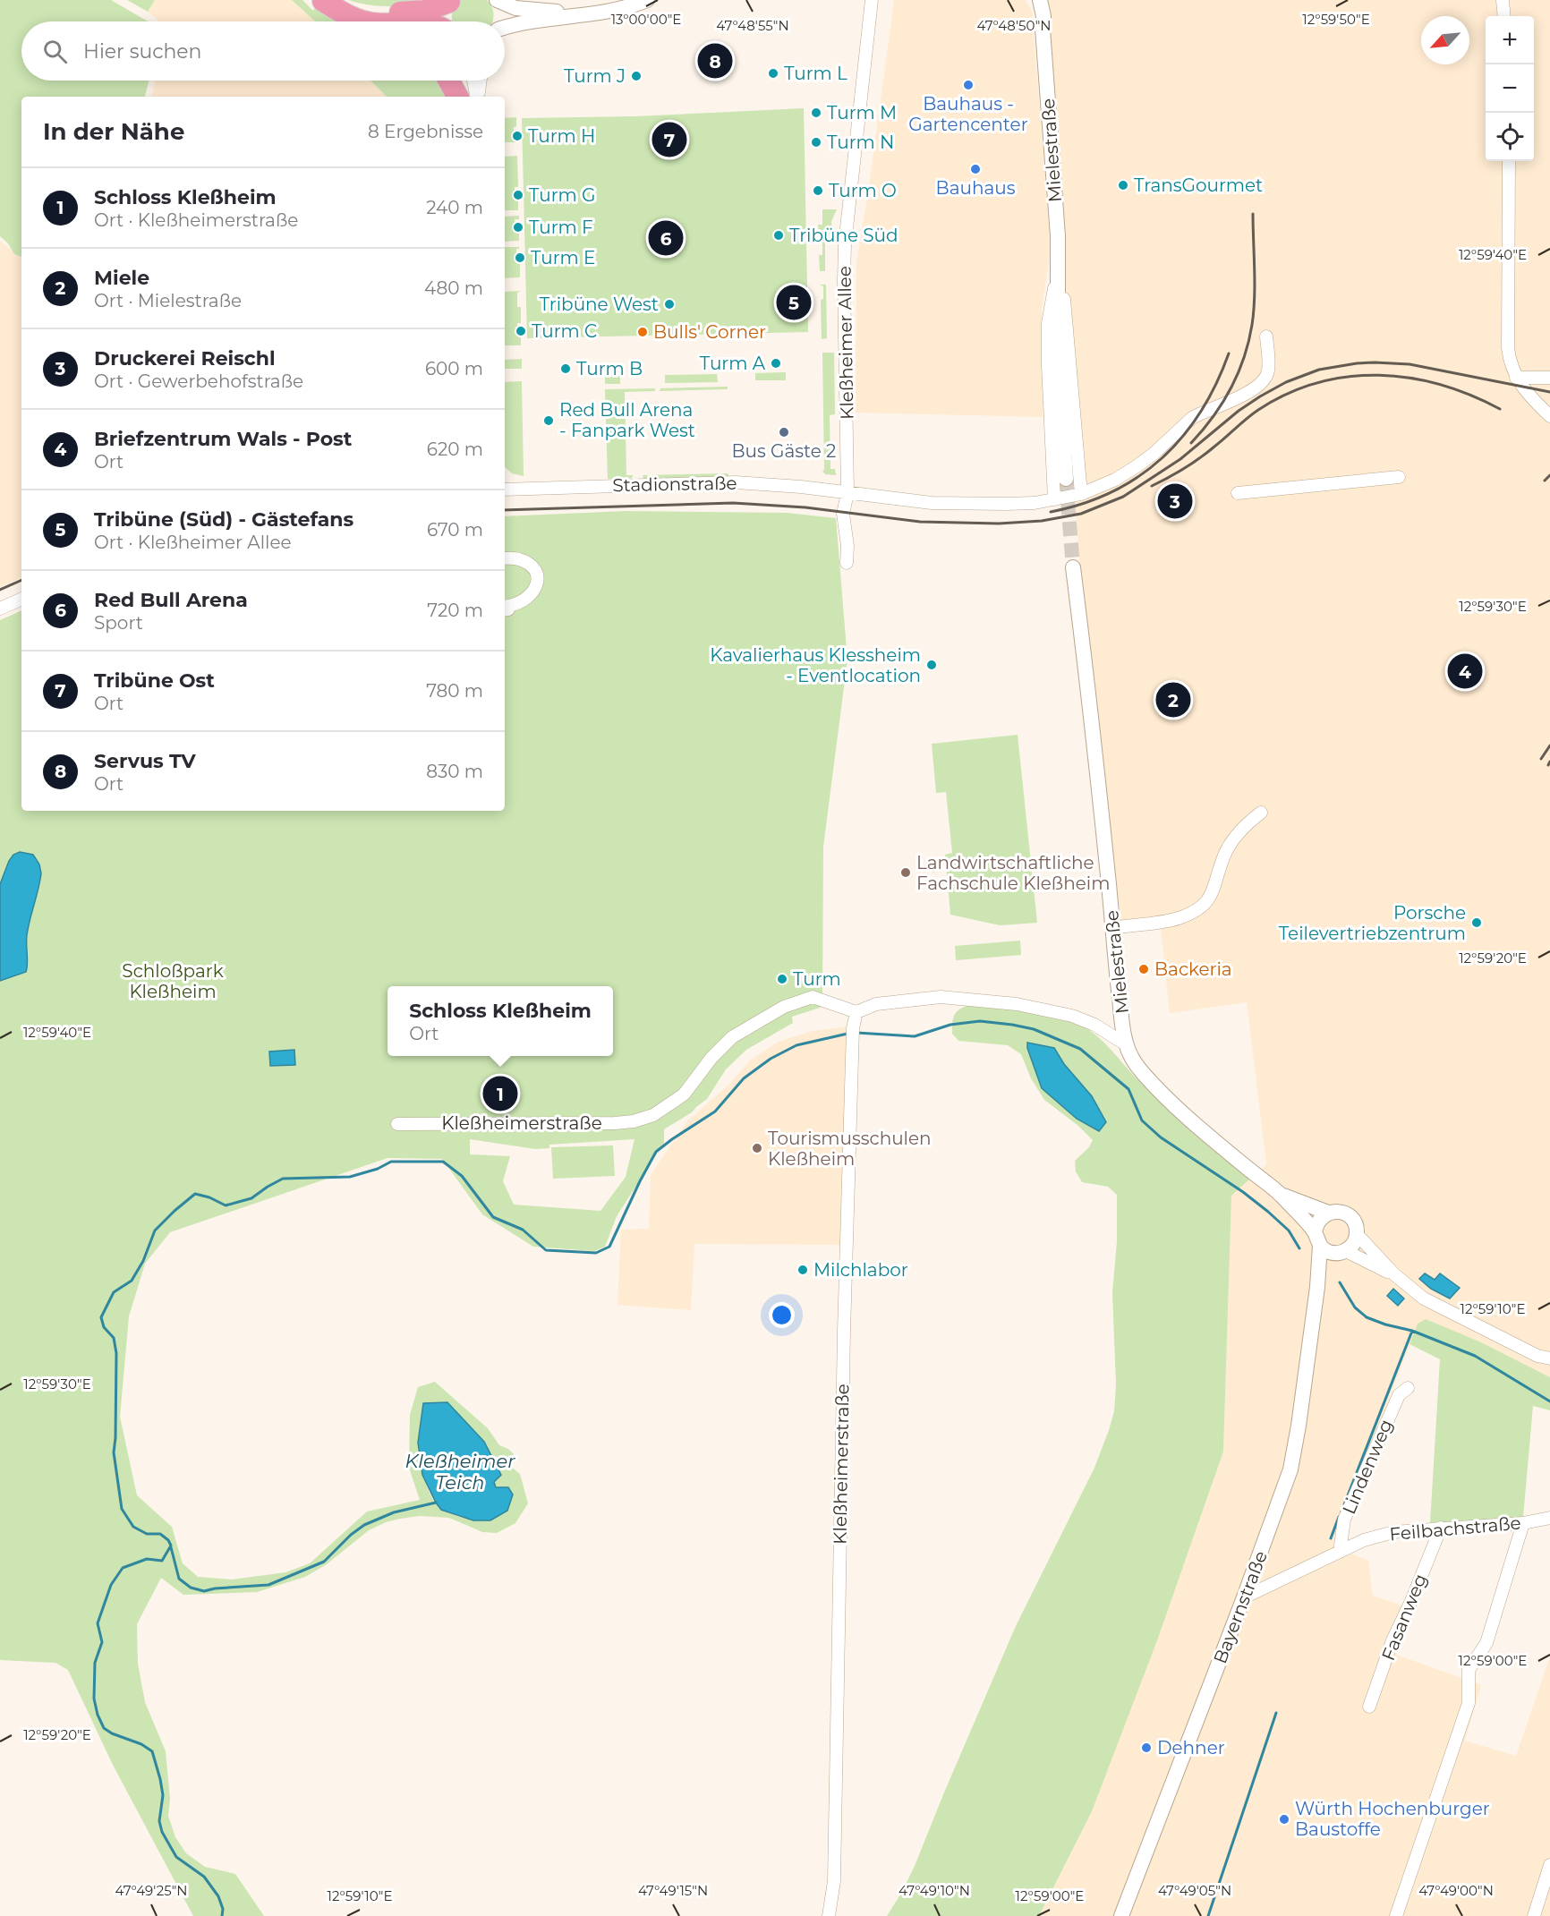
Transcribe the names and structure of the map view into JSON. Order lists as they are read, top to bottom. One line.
{"streets":{"street":["Mielestraße","Kleßheimer Allee","Stadionstraße","Kleßheimerstraße","Lindenweg","Feilbachstraße","Bayernstraße","Fasanweg"]},"crossings":[["Mielestraße","Stadionstraße"],["Mielestraße","Bayernstraße"],["Kleßheimer Allee","Stadionstraße"],["Lindenweg","Feilbachstraße"],["Feilbachstraße","Bayernstraße"],["Feilbachstraße","Fasanweg"]],"water":["Kleßheimer Teich"],"parks":["Schloßpark Kleßheim"],"places":["Turm L","Turm J","Bauhaus - Gartencenter","Turm M","Turm H","Turm N","Bauhaus","TransGourmet","Turm O","Turm G","Turm F","Tribüne Süd","Turm E","Tribüne West","Turm C","Bulls' Corner","Turm A","Turm B","Red Bull Arena - Fanpark West","Bus Gäste 2","Kavalierhaus Klessheim - Eventlocation","Landwirtschaftliche Fachschule Kleßheim","Porsche Teilevertriebzentrum","Backeria","Turm","Tourismusschulen Kleßheim","Milchlabor","Dehner","Würth Hochenburger Baustoffe"],"north":"bottom left","page":{"map_buttons":["+","−"],"search":"Hier suchen","pins":["8","7","6","5","3","4","2","1"],"heading":["In der Nähe","8 Ergebnisse"],"list":[{"mark":"1","name":"Schloss Kleßheim","note":"Ort · Kleßheimerstraße","value":"240 m"},{"mark":"2","name":"Miele","note":"Ort · Mielestraße","value":"480 m"},{"mark":"3","name":"Druckerei Reischl","note":"Ort · Gewerbehofstraße","value":"600 m"},{"mark":"4","name":"Briefzentrum Wals - Post","note":"Ort","value":"620 m"},{"mark":"5","name":"Tribüne (Süd) - Gästefans","note":"Ort · Kleßheimer Allee","value":"670 m"},{"mark":"6","name":"Red Bull Arena","note":"Sport","value":"720 m"},{"mark":"7","name":"Tribüne Ost","note":"Ort","value":"780 m"},{"mark":"8","name":"Servus TV","note":"Ort","value":"830 m"}],"popup":["Schloss Kleßheim","Ort"]},"coordinates":["13°00'00\"E","12°59'50\"E","47°48'55\"N","47°48'50\"N","12°59'40\"E","12°59'30\"E","12°59'20\"E","12°59'10\"E","12°59'00\"E","47°49'25\"N","47°49'15\"N","47°49'10\"N","47°49'05\"N","47°49'00\"N"]}
